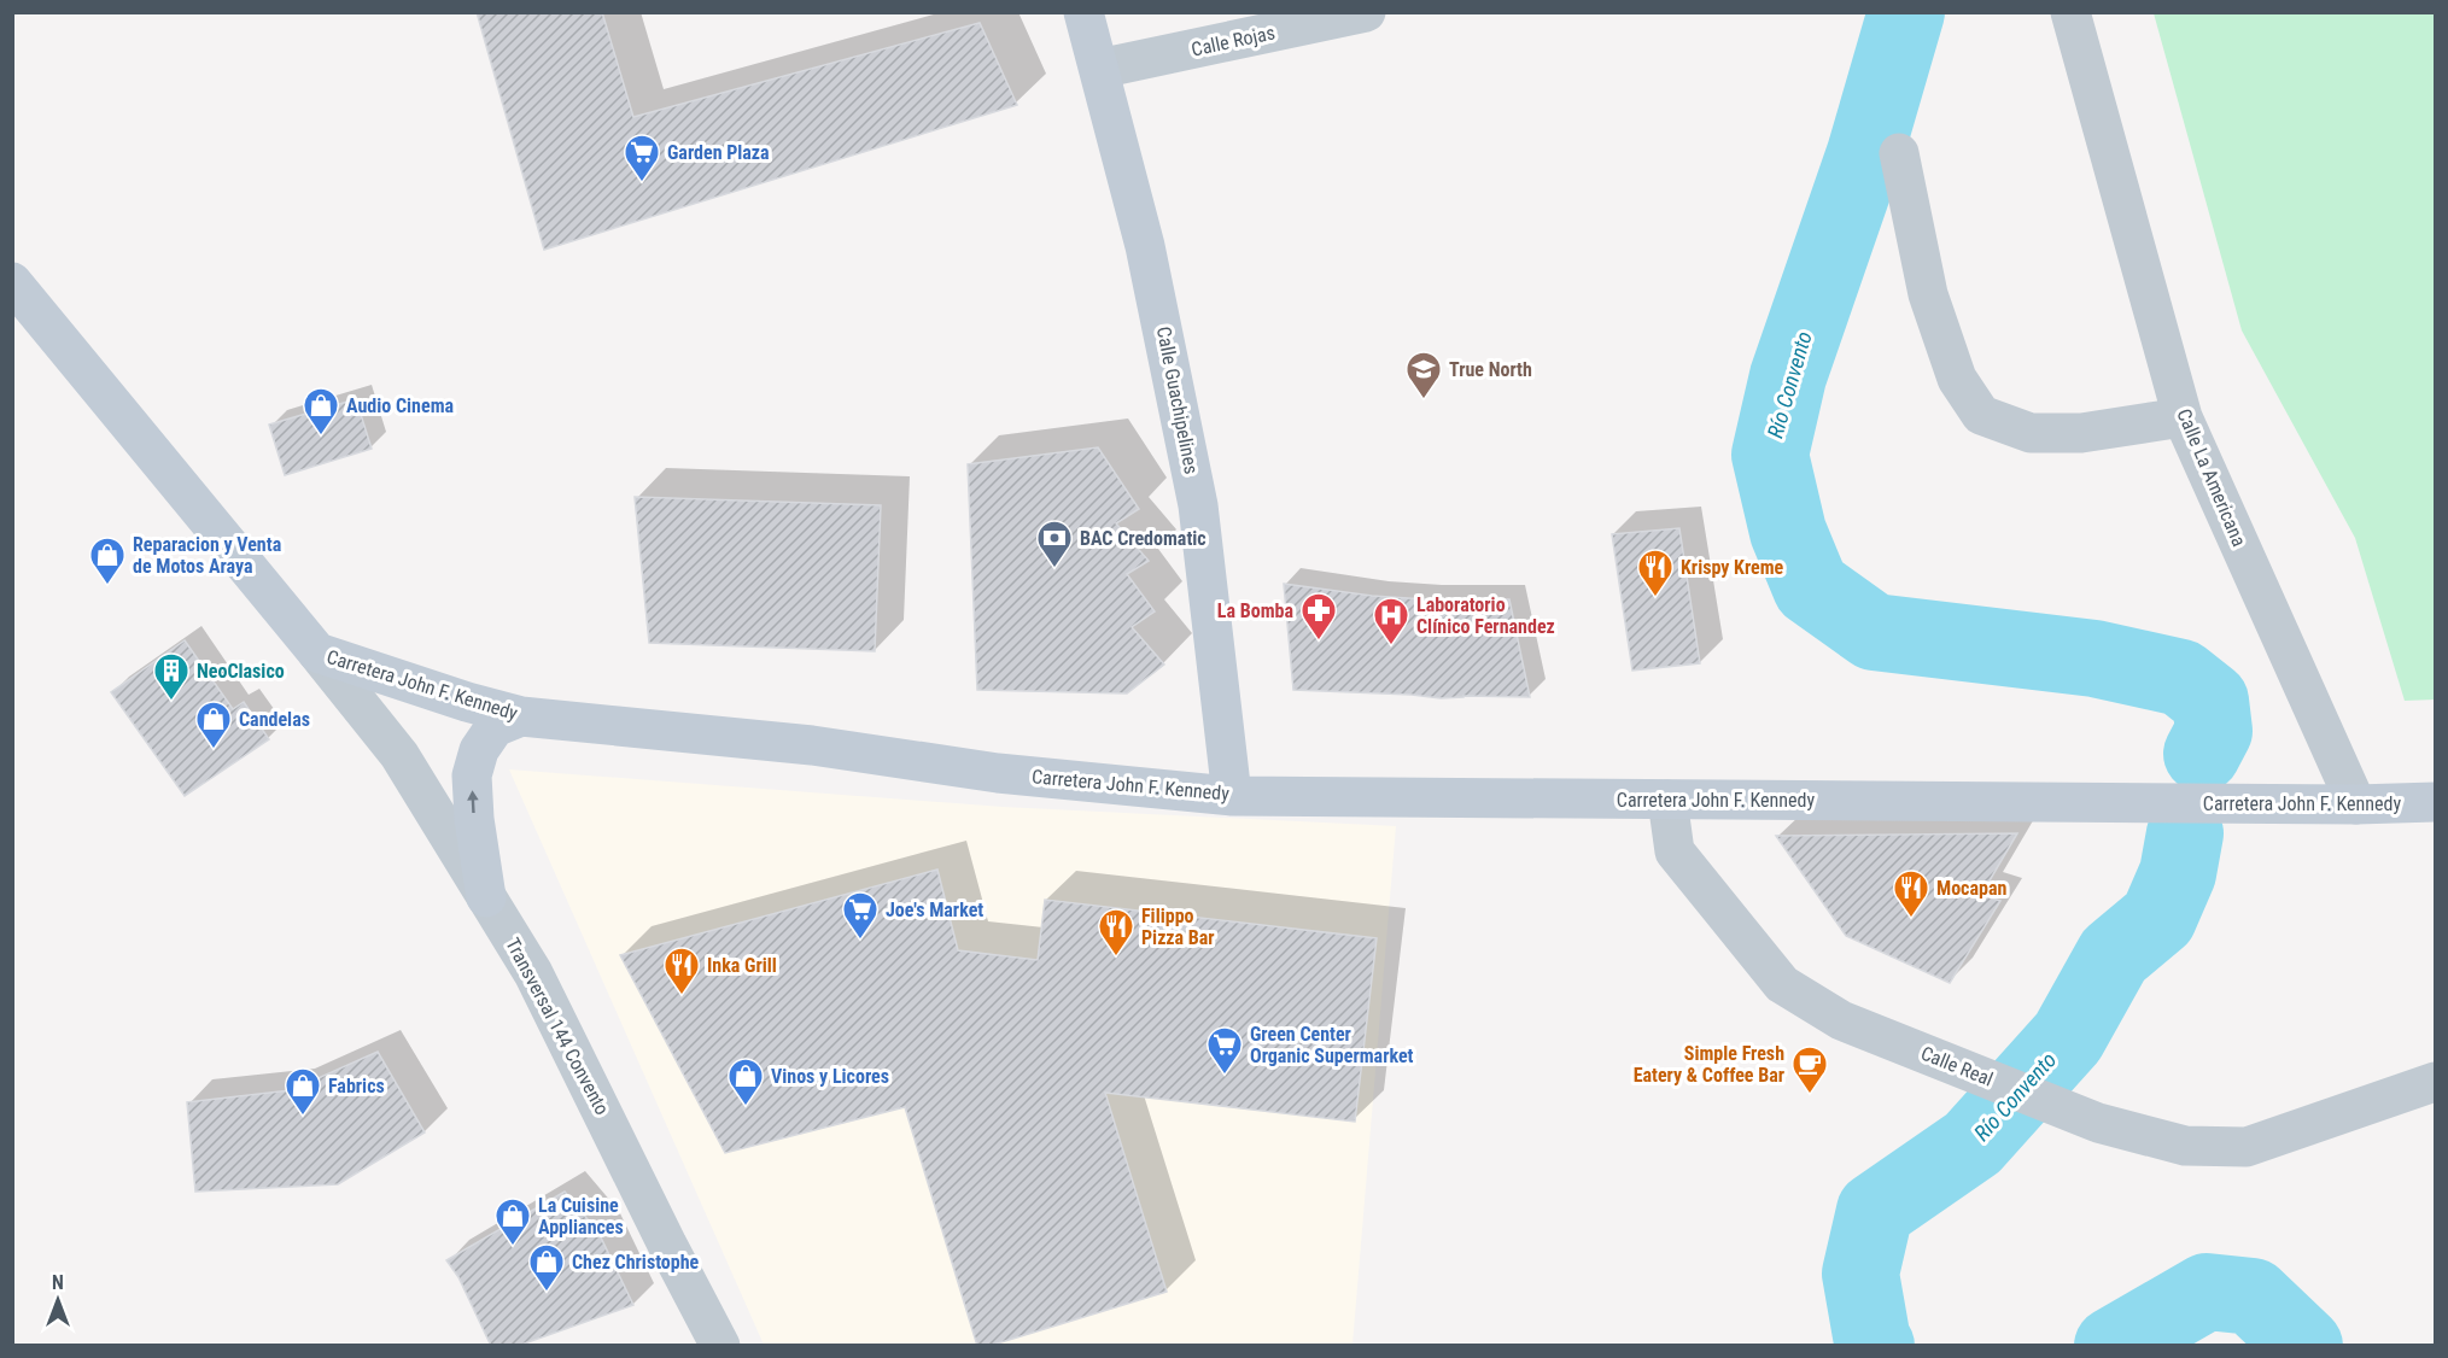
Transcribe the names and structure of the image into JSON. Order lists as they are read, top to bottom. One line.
{"streets":{"main road":["Calle Guachipelines","Carretera John F. Kennedy"],"street":["Calle Rojas","Calle La Americana","Transversal 144 Convento","Calle Real"]},"crossings":[["Calle Rojas","Calle Guachipelines"],["Calle Guachipelines","Carretera John F. Kennedy"],["Calle La Americana","Carretera John F. Kennedy"],["Carretera John F. Kennedy","Transversal 144 Convento"],["Carretera John F. Kennedy","Calle Real"]],"water":["Río Convento"],"places":{"supermarket":["Garden Plaza","Joe's Market","Green Center Organic Supermarket"],"school or university":["True North"],"shop":["Audio Cinema","Reparacion y Venta de Motos Araya","Candelas","Vinos y Licores","Fabrics","La Cuisine Appliances","Chez Christophe"],"bank":["BAC Credomatic"],"restaurant":["Krispy Kreme","Mocapan","Filippo Pizza Bar","Inka Grill"],"pharmacy":["La Bomba"],"hospital":["Laboratorio Clínico Fernandez"],"building":["NeoClasico"],"cafe":["Simple Fresh Eatery & Coffee Bar"]},"north":"top"}
